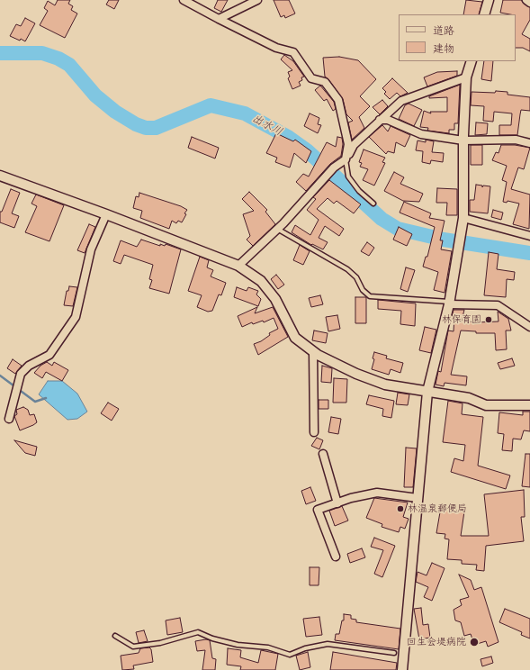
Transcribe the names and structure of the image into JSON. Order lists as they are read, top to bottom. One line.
{"water":["出水川"],"places":["林保育園","林温泉郵便局","回生会堤病院"],"legend":["道路","建物"]}
